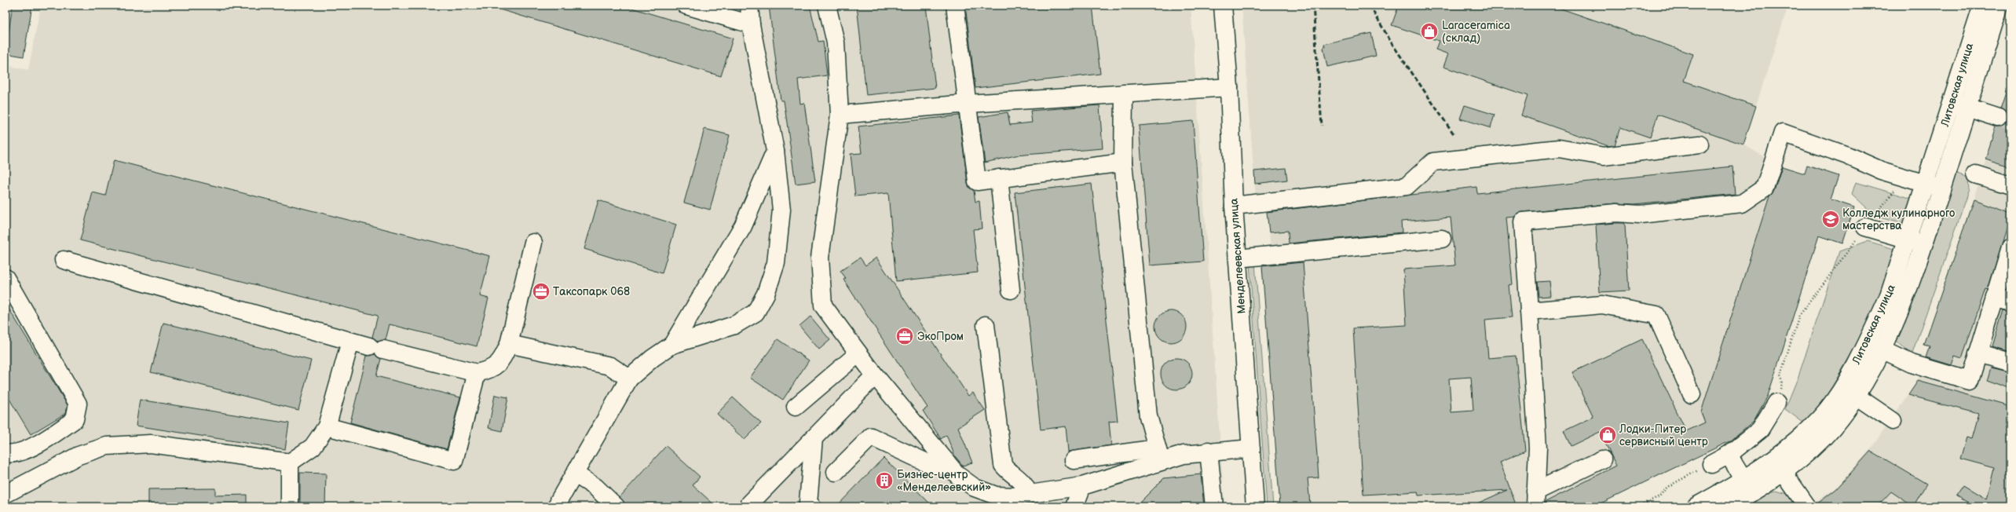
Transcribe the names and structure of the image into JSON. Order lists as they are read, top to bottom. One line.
{"streets":{"street":["Литовская улица","Менделеевская улица"]},"places":{"shop":["Laraceramica (склад)","Лодки-Питер сервисный центр"],"school or university":["Колледж кулинарного мастерства"],"office":["Таксопарк 068","ЭкоПром"],"building":["Бизнес-центр «Менделеевский»"]}}
